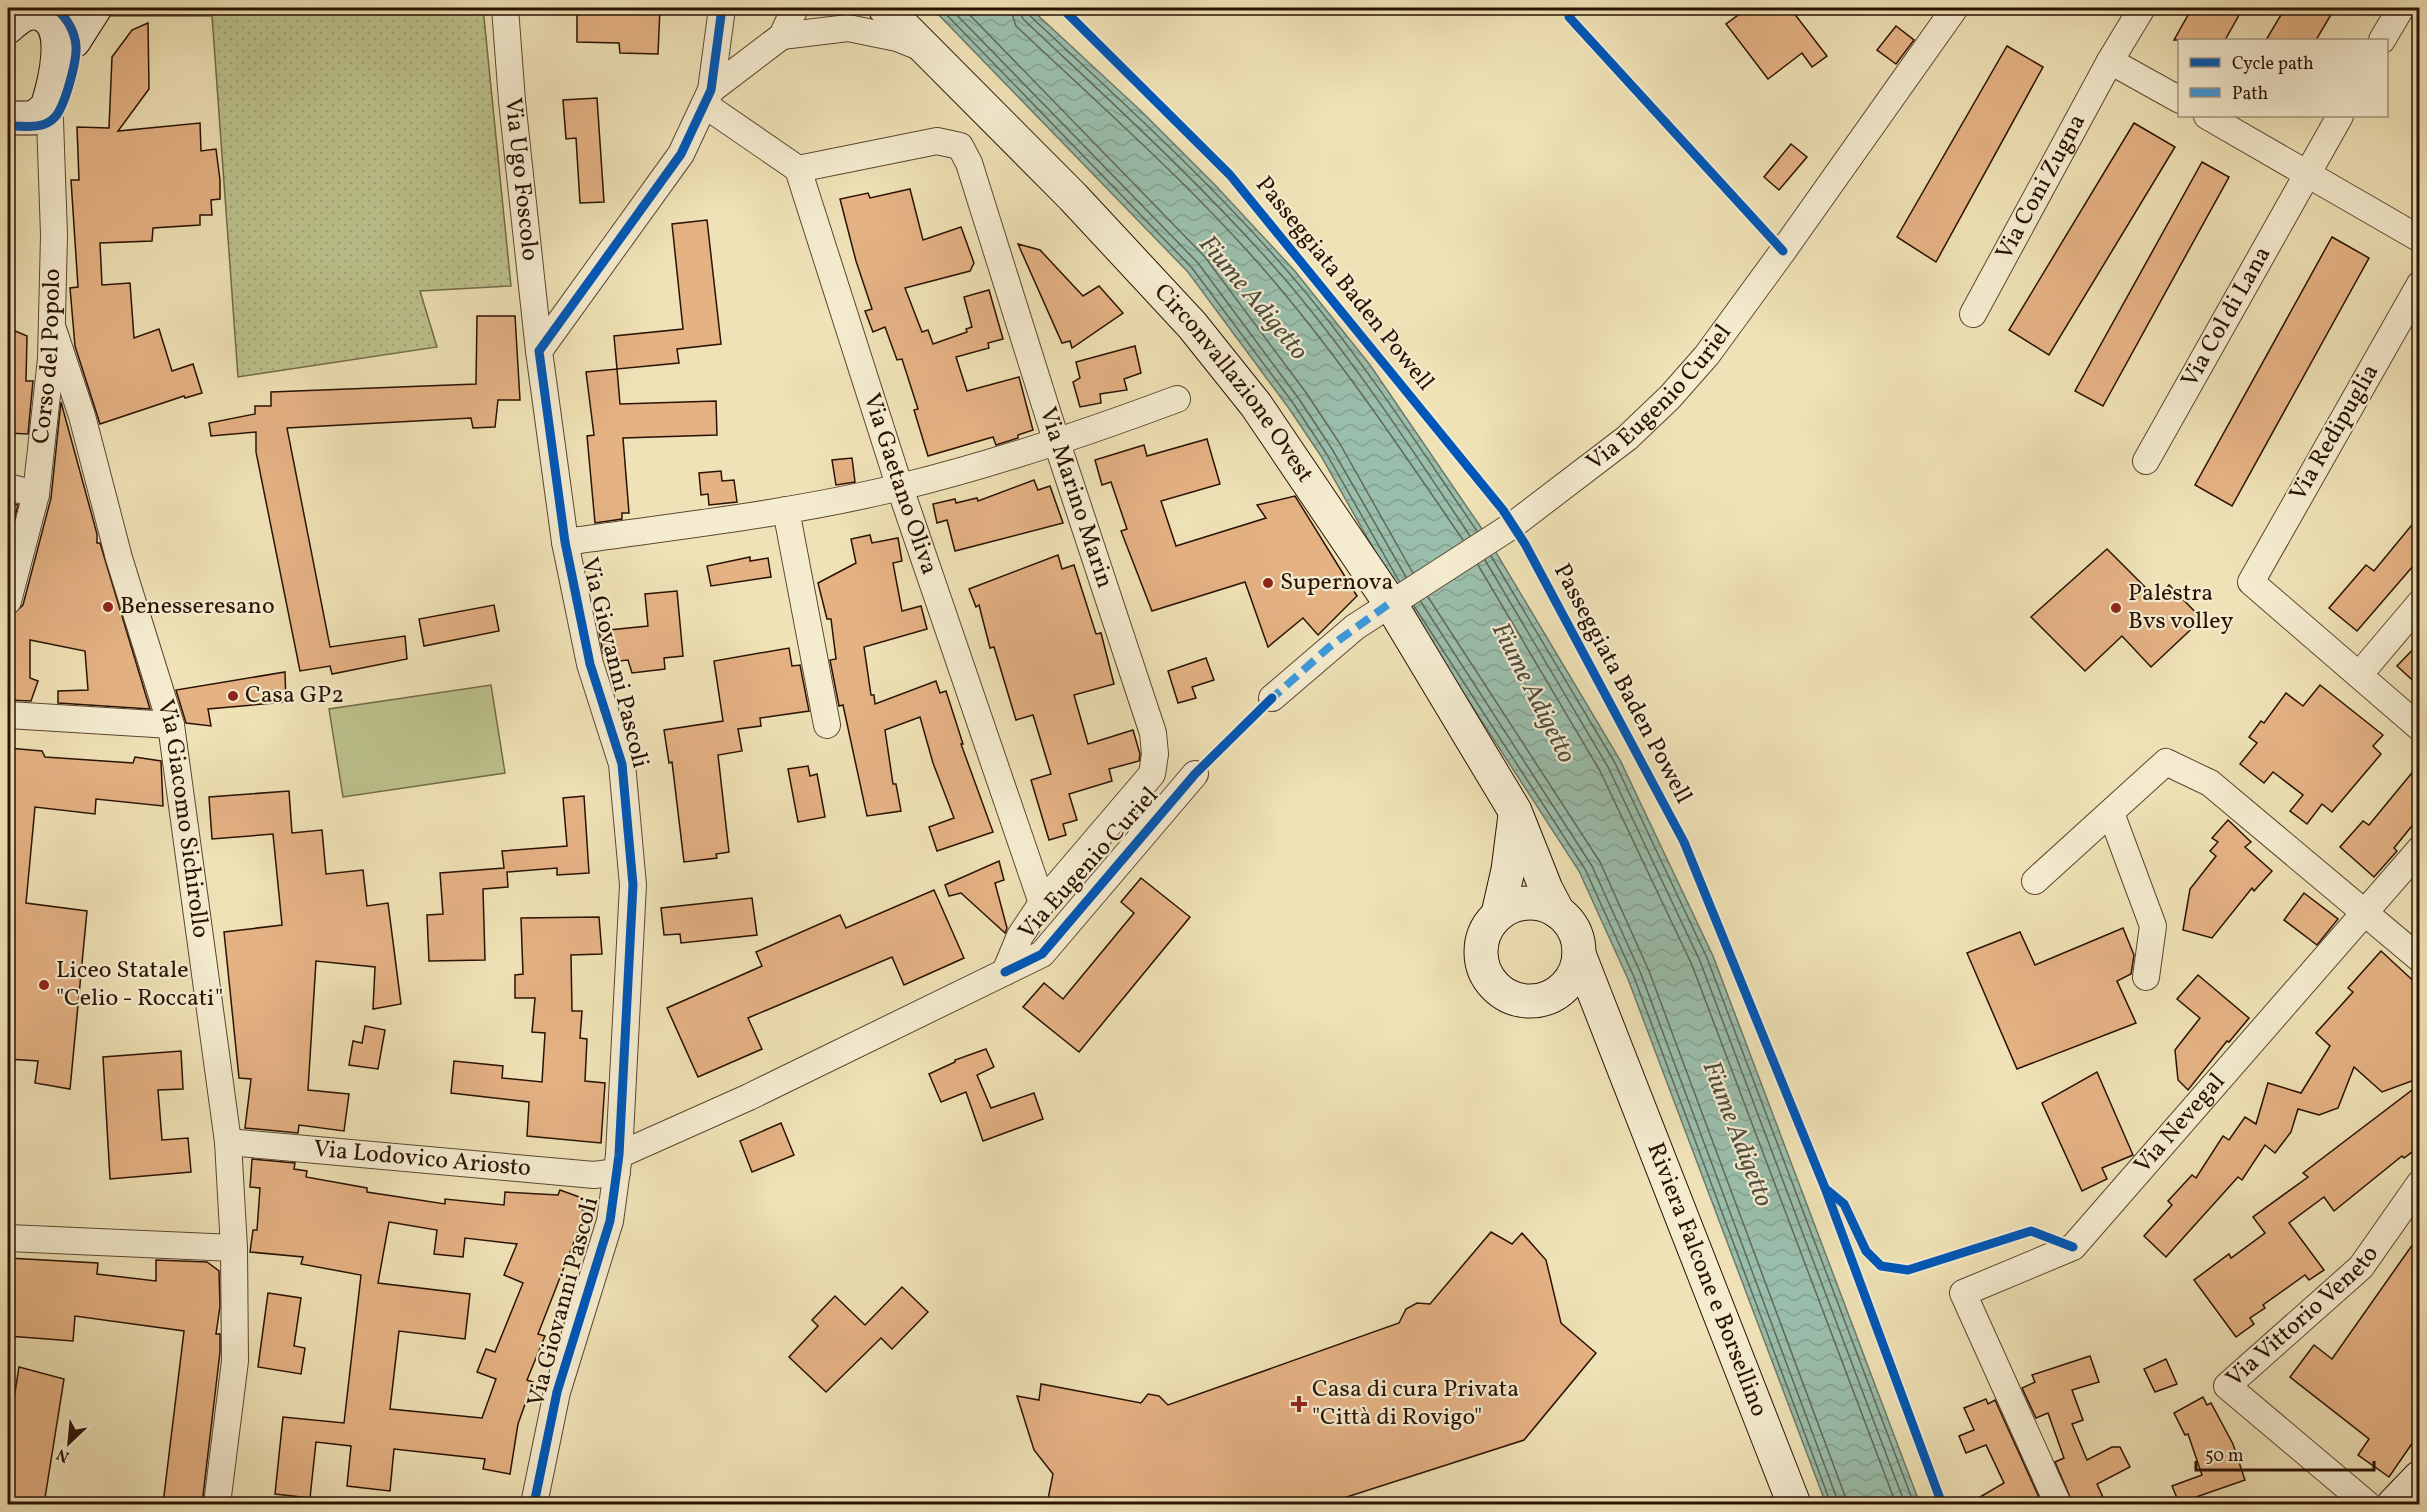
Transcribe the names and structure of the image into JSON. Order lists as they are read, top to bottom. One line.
{"streets":{"main road":["Circonvallazione Ovest","Riviera Falcone e Borsellino"],"street":["Via Ugo Foscolo","Via Coni Zugna","Via Col di Lana","Corso del Popolo","Via Eugenio Curiel","Via Redipuglia","Via Gaetano Oliva","Via Marino Marin","Via Giovanni Pascoli","Via Giacomo Sichirollo","Via Nevegal","Via Lodovico Ariosto","Via Vittorio Veneto"],"cycle path":["Passeggiata Baden Powell"]},"crossings":[["Via Ugo Foscolo","Via Giovanni Pascoli"],["Corso del Popolo","Via Giacomo Sichirollo"],["Circonvallazione Ovest","Via Eugenio Curiel"],["Circonvallazione Ovest","Riviera Falcone e Borsellino"],["Via Eugenio Curiel","Via Marino Marin"],["Via Eugenio Curiel","Via Giovanni Pascoli"],["Via Eugenio Curiel","Via Lodovico Ariosto"],["Via Gaetano Oliva","Via Marino Marin"],["Via Giovanni Pascoli","Via Lodovico Ariosto"],["Via Giacomo Sichirollo","Via Lodovico Ariosto"]],"water":["Fiume Adigetto"],"places":{"other":["Supernova","Benesseresano","Palestra Bvs volley","Casa GP2","Liceo Statale \"Celio - Roccati\""],"health":["Casa di cura Privata \"Città di Rovigo\""]},"legend":["Cycle path","Path"],"scale_bar":"50 m","north":"bottom left"}
